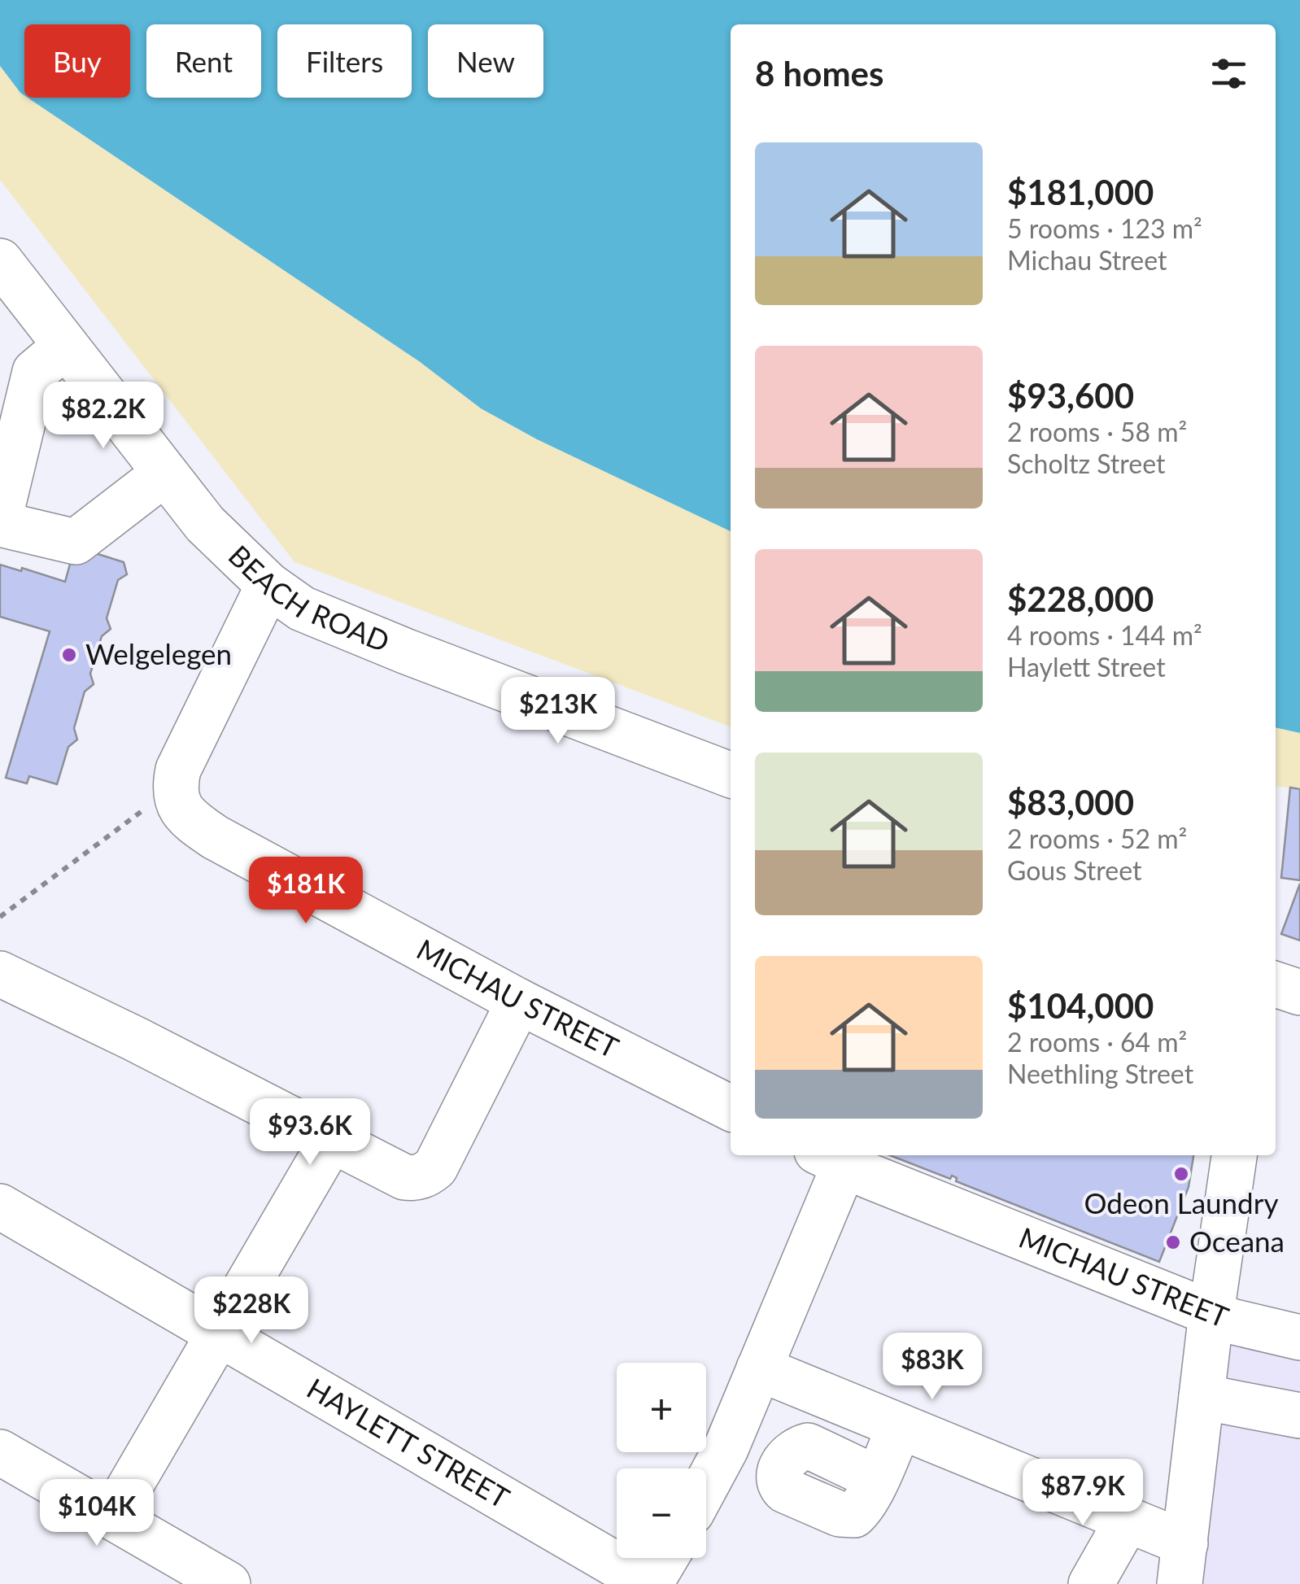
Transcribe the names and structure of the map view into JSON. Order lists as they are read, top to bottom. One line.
{"streets":{"street":["BEACH ROAD","MICHAU STREET","HAYLETT STREET"]},"places":["Welgelegen","Odeon Laundry","Oceana"],"page":{"chip":["Buy","Rent","Filters","New"],"heading":"8 homes","list":[{"name":"$181,000","note":"5 rooms · 123 m² · Michau Street"},{"name":"$93,600","note":"2 rooms · 58 m² · Scholtz Street"},{"name":"$228,000","note":"4 rooms · 144 m² · Haylett Street"},{"name":"$83,000","note":"2 rooms · 52 m² · Gous Street"},{"name":"$104,000","note":"2 rooms · 64 m² · Neethling Street"}],"price":["$82.2K","$213K","$181K","$93.6K","$228K","$83K","$87.9K","$104K"],"map_buttons":["+","−"]}}
